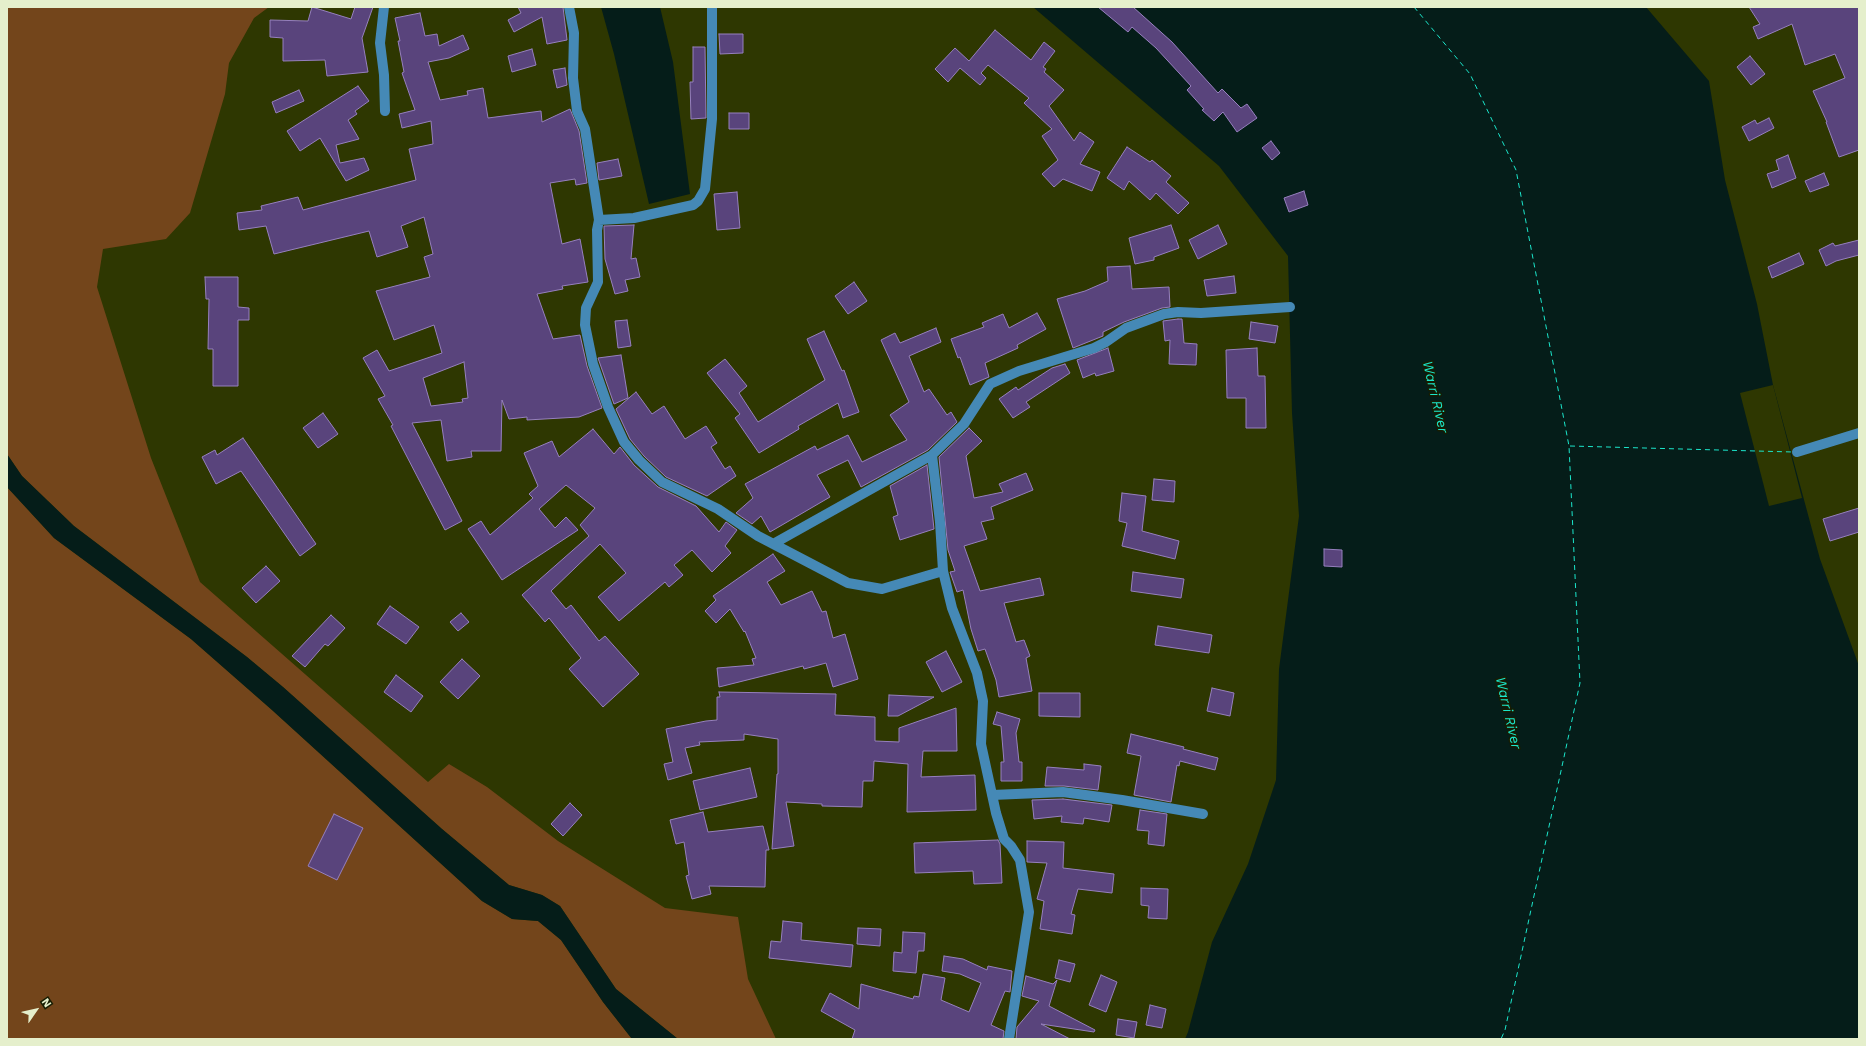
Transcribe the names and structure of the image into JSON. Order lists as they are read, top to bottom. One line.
{"water":["Warri River"],"north":"top right"}
